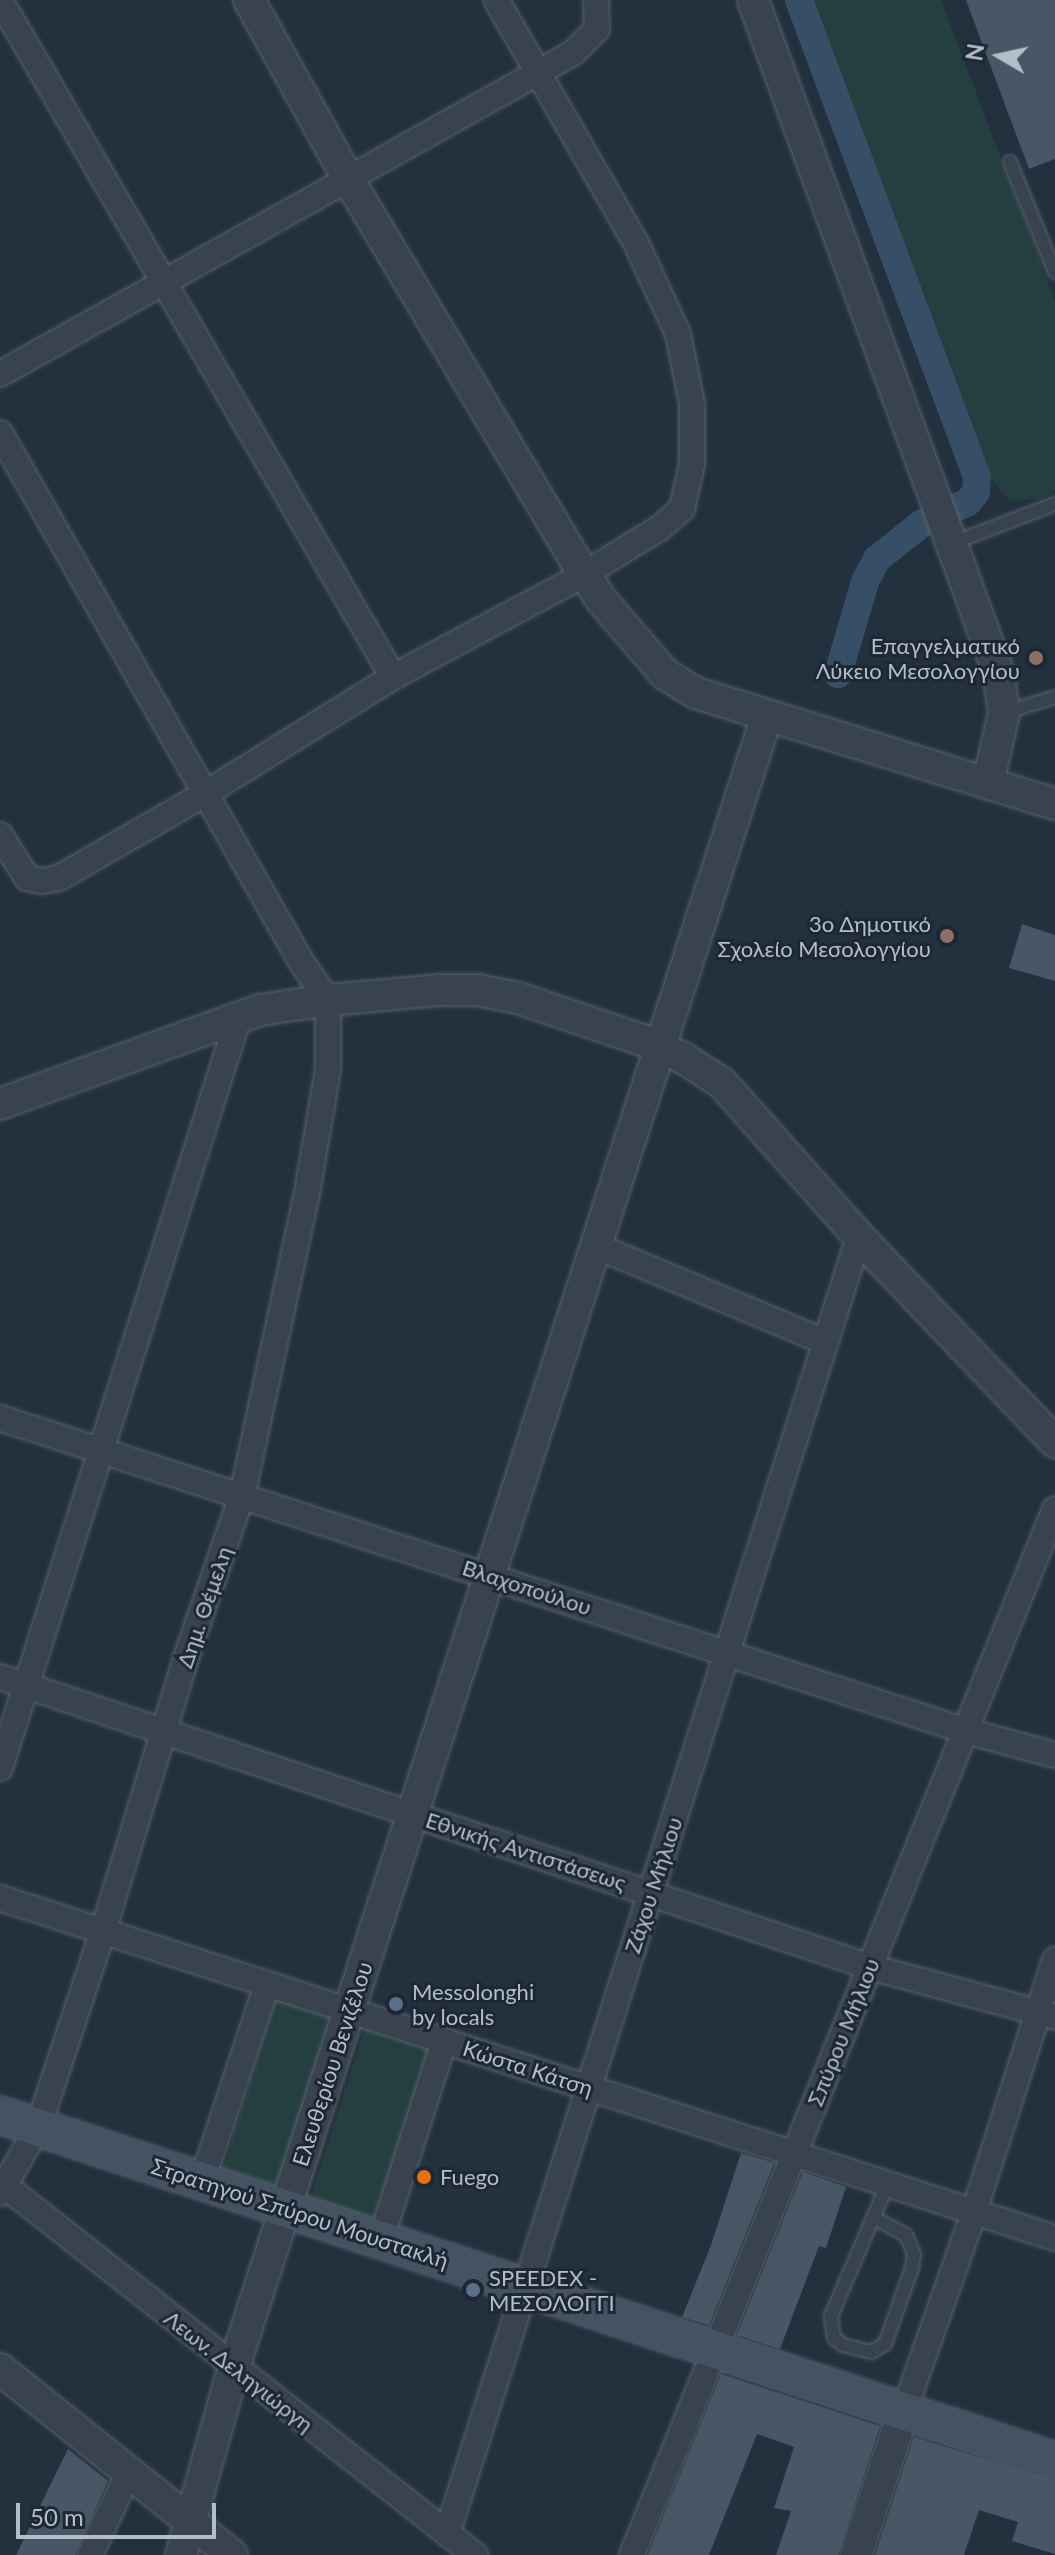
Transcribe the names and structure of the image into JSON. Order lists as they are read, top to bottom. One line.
{"streets":{"main road":["Στρατηγού Σπύρου Μουστακλή"],"street":["Βλαχοπούλου","Δημ. Θέμελη","Εθνικής Αντιστάσεως","Ζάχου Μήλιου","Σπύρου Μήλιου","Ελευθερίου Βενιζέλου","Κώστα Κάτση","Λεων. Δεληγιώργη"]},"crossings":[["Βλαχοπούλου","Δημ. Θέμελη"],["Βλαχοπούλου","Ζάχου Μήλιου"],["Βλαχοπούλου","Σπύρου Μήλιου"],["Βλαχοπούλου","Ελευθερίου Βενιζέλου"],["Δημ. Θέμελη","Εθνικής Αντιστάσεως"],["Δημ. Θέμελη","Κώστα Κάτση"],["Δημ. Θέμελη","Στρατηγού Σπύρου Μουστακλή"],["Δημ. Θέμελη","Λεων. Δεληγιώργη"],["Εθνικής Αντιστάσεως","Ζάχου Μήλιου"],["Εθνικής Αντιστάσεως","Σπύρου Μήλιου"],["Εθνικής Αντιστάσεως","Ελευθερίου Βενιζέλου"],["Ζάχου Μήλιου","Κώστα Κάτση"],["Ζάχου Μήλιου","Στρατηγού Σπύρου Μουστακλή"],["Ζάχου Μήλιου","Λεων. Δεληγιώργη"],["Σπύρου Μήλιου","Κώστα Κάτση"],["Σπύρου Μήλιου","Στρατηγού Σπύρου Μουστακλή"],["Ελευθερίου Βενιζέλου","Κώστα Κάτση"],["Ελευθερίου Βενιζέλου","Στρατηγού Σπύρου Μουστακλή"],["Ελευθερίου Βενιζέλου","Λεων. Δεληγιώργη"]],"places":["Επαγγελματικό Λύκειο Μεσολογγίου","3ο Δημοτικό Σχολείο Μεσολογγίου","Messolonghi by locals","Fuego","SPEEDEX - ΜΕΣΟΛΟΓΓΙ"],"scale_bar":"50 m","north":"left"}
